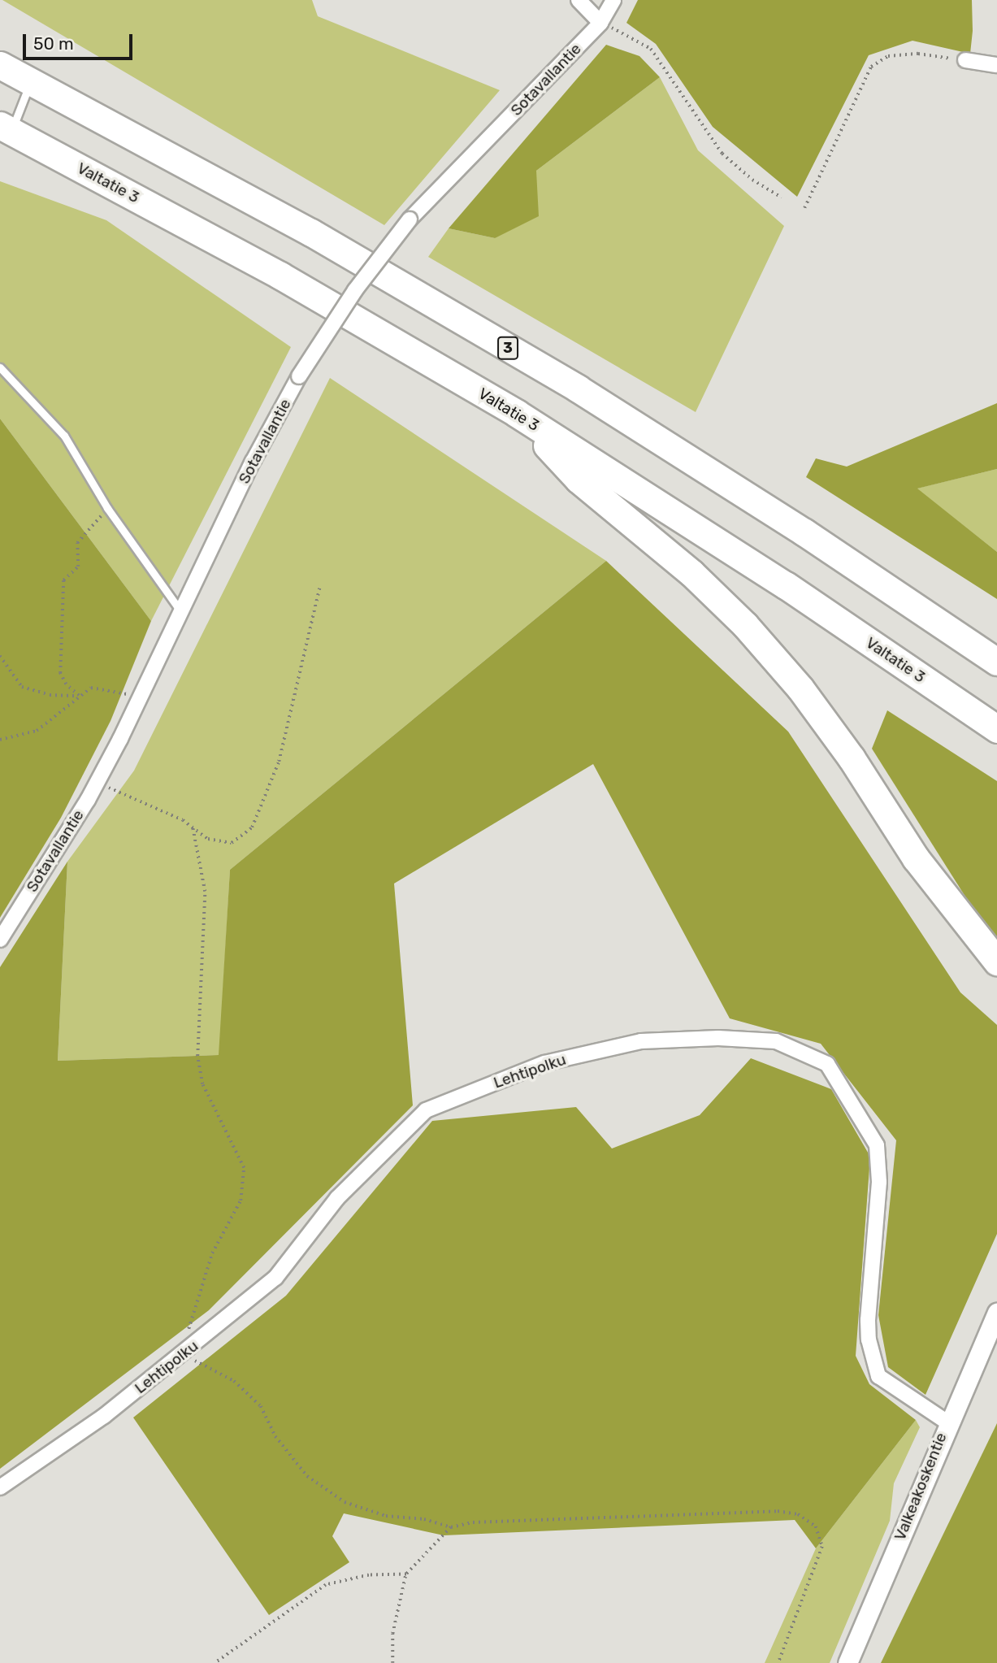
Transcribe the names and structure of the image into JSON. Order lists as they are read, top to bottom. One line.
{"streets":{"highway":["Valtatie 3","3"],"street":["Sotavallantie","Lehtipolku","Valkeakoskentie"]},"crossings":[["Lehtipolku","Valkeakoskentie"]],"scale_bar":"50 m"}
